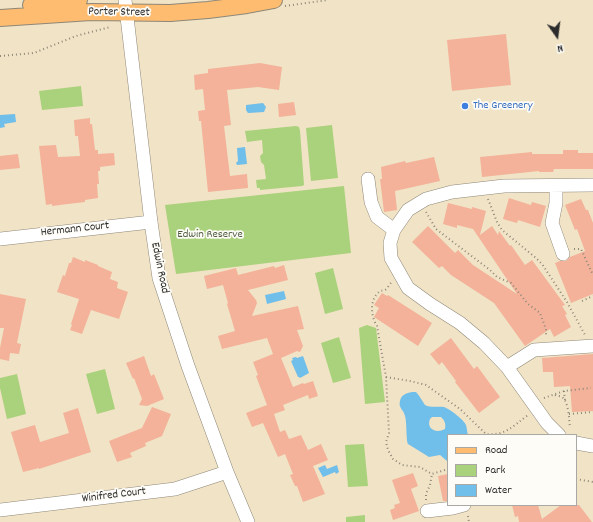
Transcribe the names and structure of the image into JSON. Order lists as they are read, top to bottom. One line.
{"streets":{"main road":["Porter Street"],"street":["Hermann Court","Edwin Road","Winifred Court"]},"crossings":[["Porter Street","Edwin Road"],["Hermann Court","Edwin Road"],["Edwin Road","Winifred Court"]],"parks":["Edwin Reserve"],"places":["The Greenery"],"legend":["Road","Park","Water"],"north":"bottom"}
